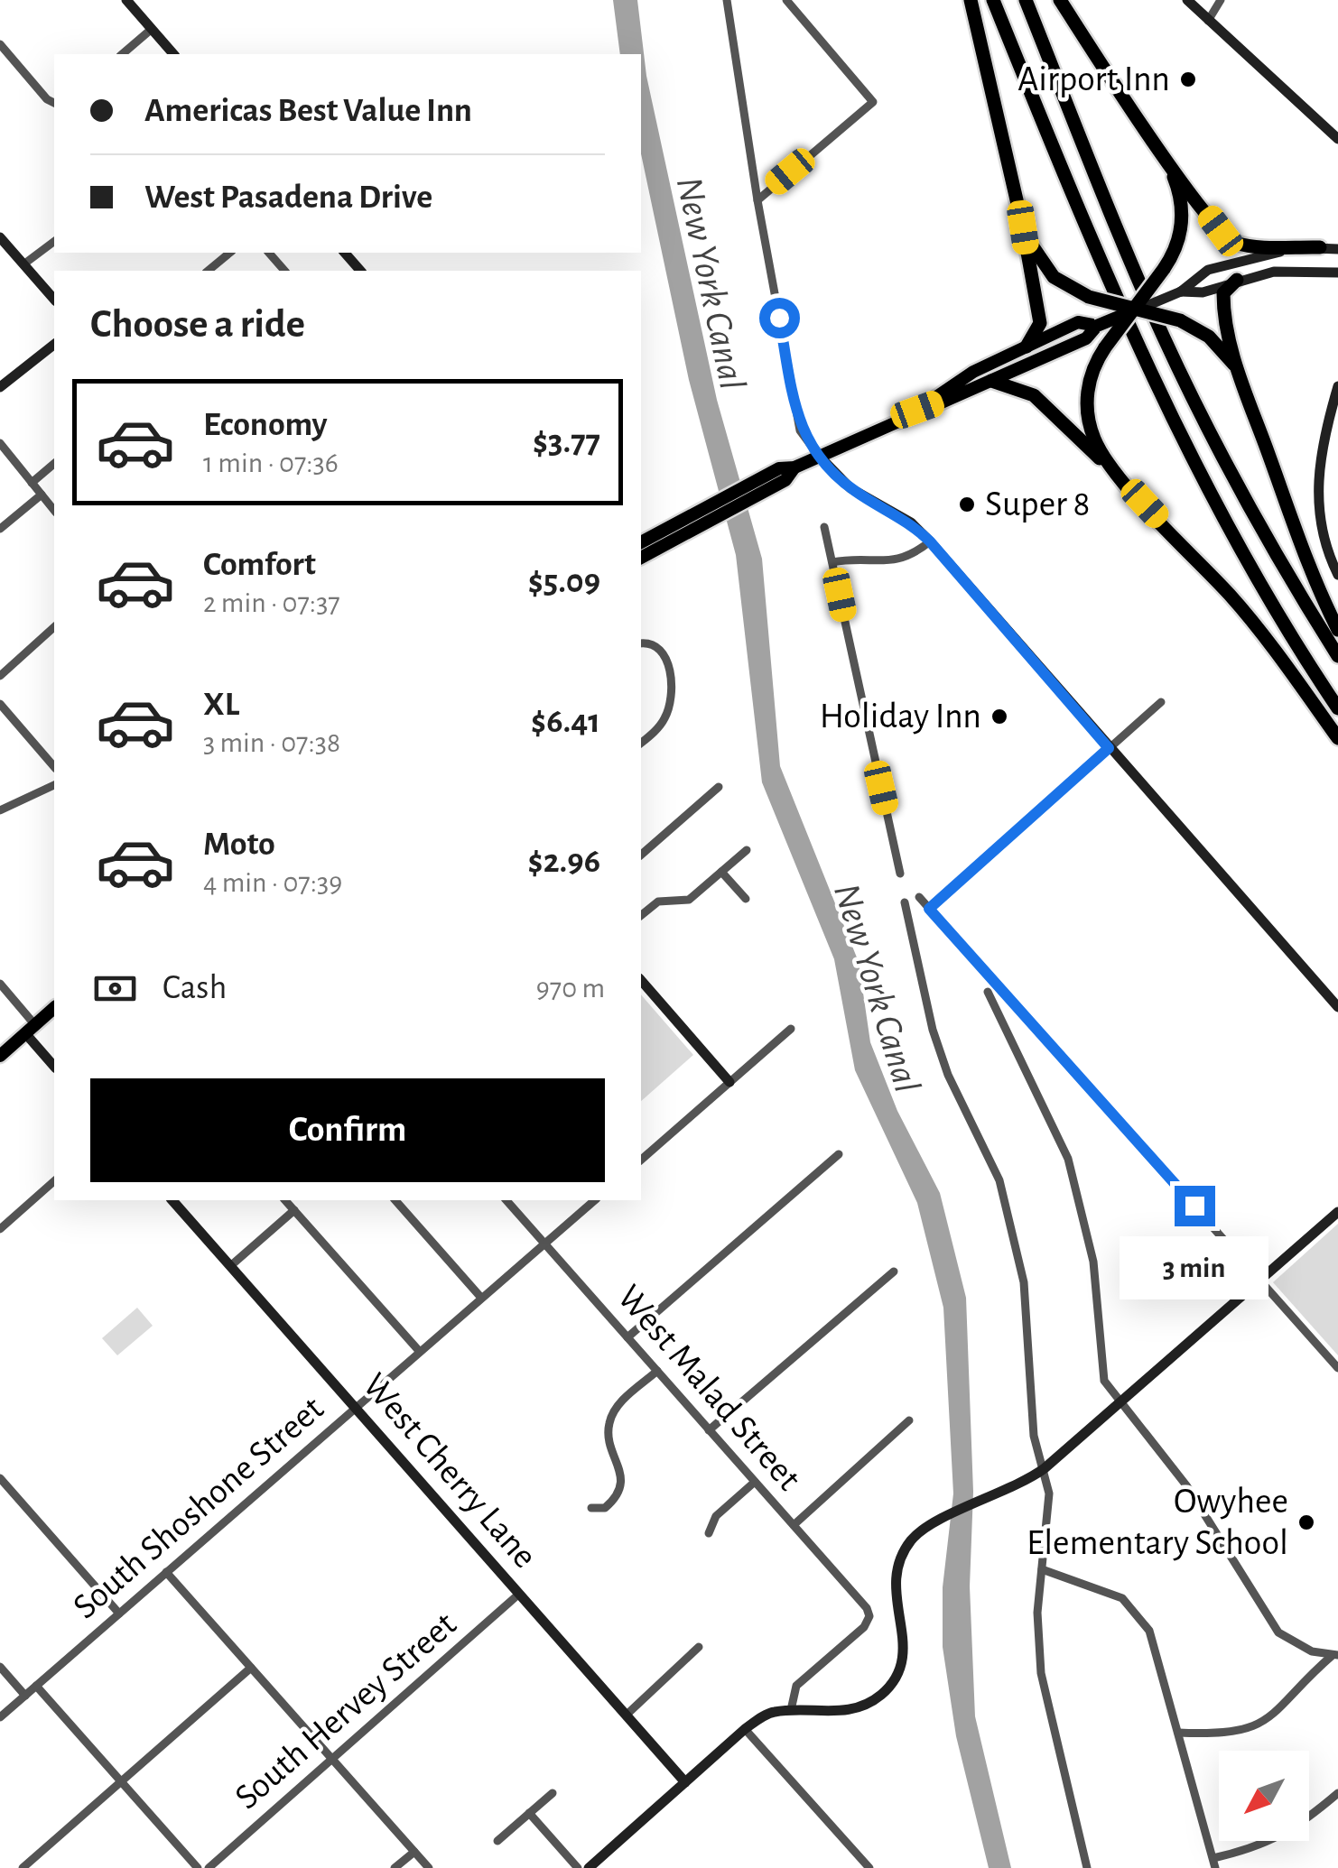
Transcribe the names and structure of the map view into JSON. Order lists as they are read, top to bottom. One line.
{"streets":{"street":["West Malad Street","West Cherry Lane","South Shoshone Street","South Hervey Street"]},"crossings":[["West Malad Street","South Shoshone Street"],["West Cherry Lane","South Shoshone Street"],["West Cherry Lane","South Hervey Street"]],"water":["New York Canal"],"places":["Airport Inn","Super 8","Holiday Inn","Owyhee Elementary School"],"north":"bottom left","page":{"banner":["Americas Best Value Inn","West Pasadena Drive"],"heading":"Choose a ride","list":[{"name":"Economy","note":"1 min · 07:36","value":"$3.77"},{"name":"Comfort","note":"2 min · 07:37","value":"$5.09"},{"name":"XL","note":"3 min · 07:38","value":"$6.41"},{"name":"Moto","note":"4 min · 07:39","value":"$2.96"}],"pay":["Cash","970 m"],"buttons":"Confirm","bubble":"3 min"}}
